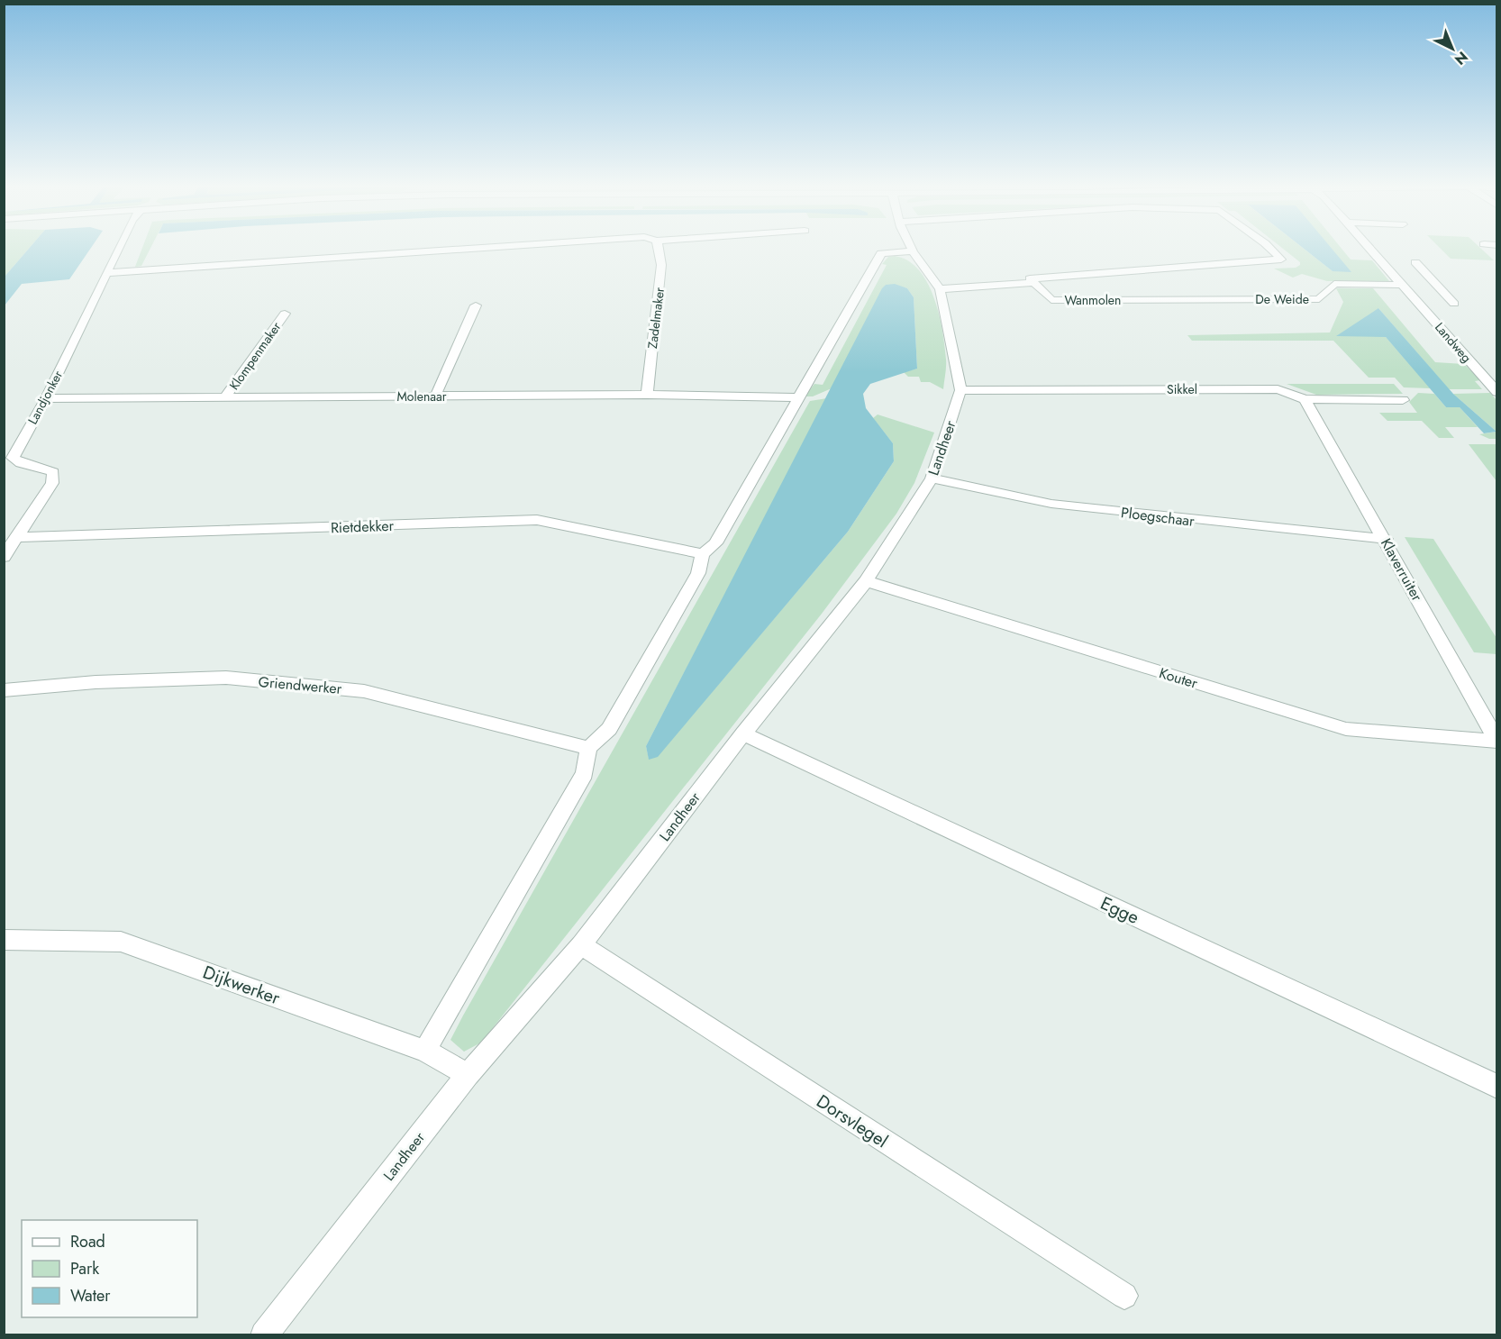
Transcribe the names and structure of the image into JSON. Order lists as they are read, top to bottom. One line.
{"streets":{"street":["De Weide","Wanmolen","Zadelmaker","Landweg","Klompenmaker","Sikkel","Molenaar","Landjonker","Landheer","Ploegschaar","Rietdekker","Klaverruiter","Kouter","Griendwerker","Egge","Dijkwerker","Dorsvlegel"]},"crossings":[["De Weide","Wanmolen"],["De Weide","Landweg"],["Wanmolen","Landheer"],["Zadelmaker","Molenaar"],["Klompenmaker","Molenaar"],["Sikkel","Landheer"],["Sikkel","Klaverruiter"],["Molenaar","Landjonker"],["Landjonker","Rietdekker"],["Landheer","Ploegschaar"],["Landheer","Kouter"],["Landheer","Egge"],["Landheer","Dijkwerker"],["Landheer","Dorsvlegel"],["Ploegschaar","Klaverruiter"],["Klaverruiter","Kouter"]],"legend":["Road","Park","Water"],"north":"bottom right"}
